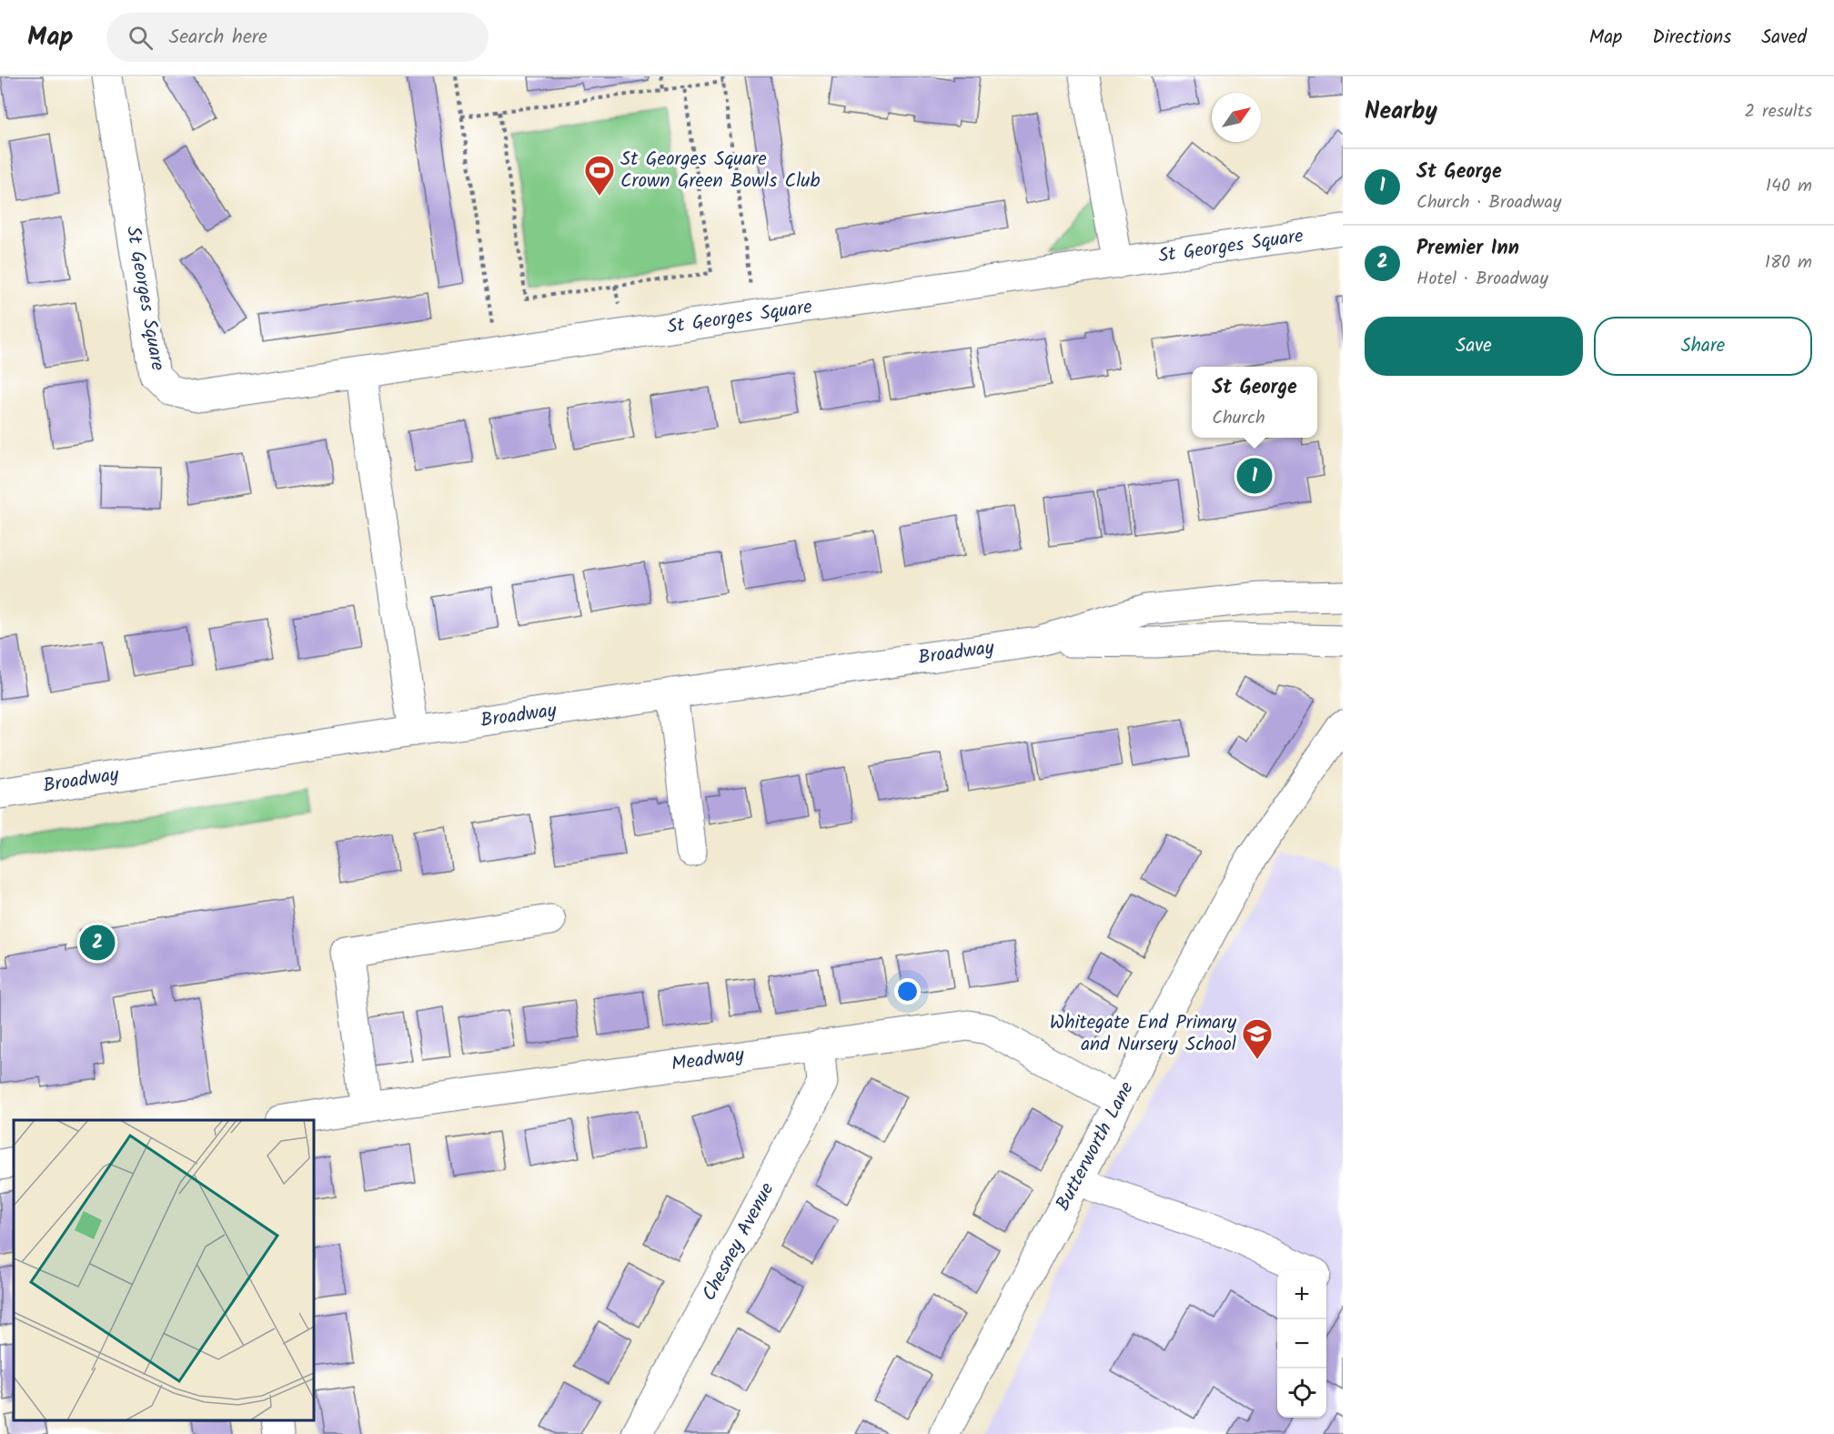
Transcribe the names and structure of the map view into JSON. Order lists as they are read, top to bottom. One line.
{"streets":{"main road":["St Georges Square","Broadway","Meadway","Butterworth Lane","Chesney Avenue"]},"crossings":[["Meadway","Butterworth Lane"],["Meadway","Chesney Avenue"]],"places":{"sports":["St Georges Square Crown Green Bowls Club"],"school or university":["Whitegate End Primary and Nursery School"]},"north":"top right","page":{"header":"Map","search":"Search here","nav":["Map","Directions","Saved"],"heading":["Nearby","2 results"],"list":[{"mark":"1","name":"St George","note":"Church · Broadway","value":"140 m"},{"mark":"2","name":"Premier Inn","note":"Hotel · Broadway","value":"180 m"}],"buttons":["Save","Share"],"popup":["St George","Church"],"pins":["1","2"],"map_buttons":["+","−"]}}
